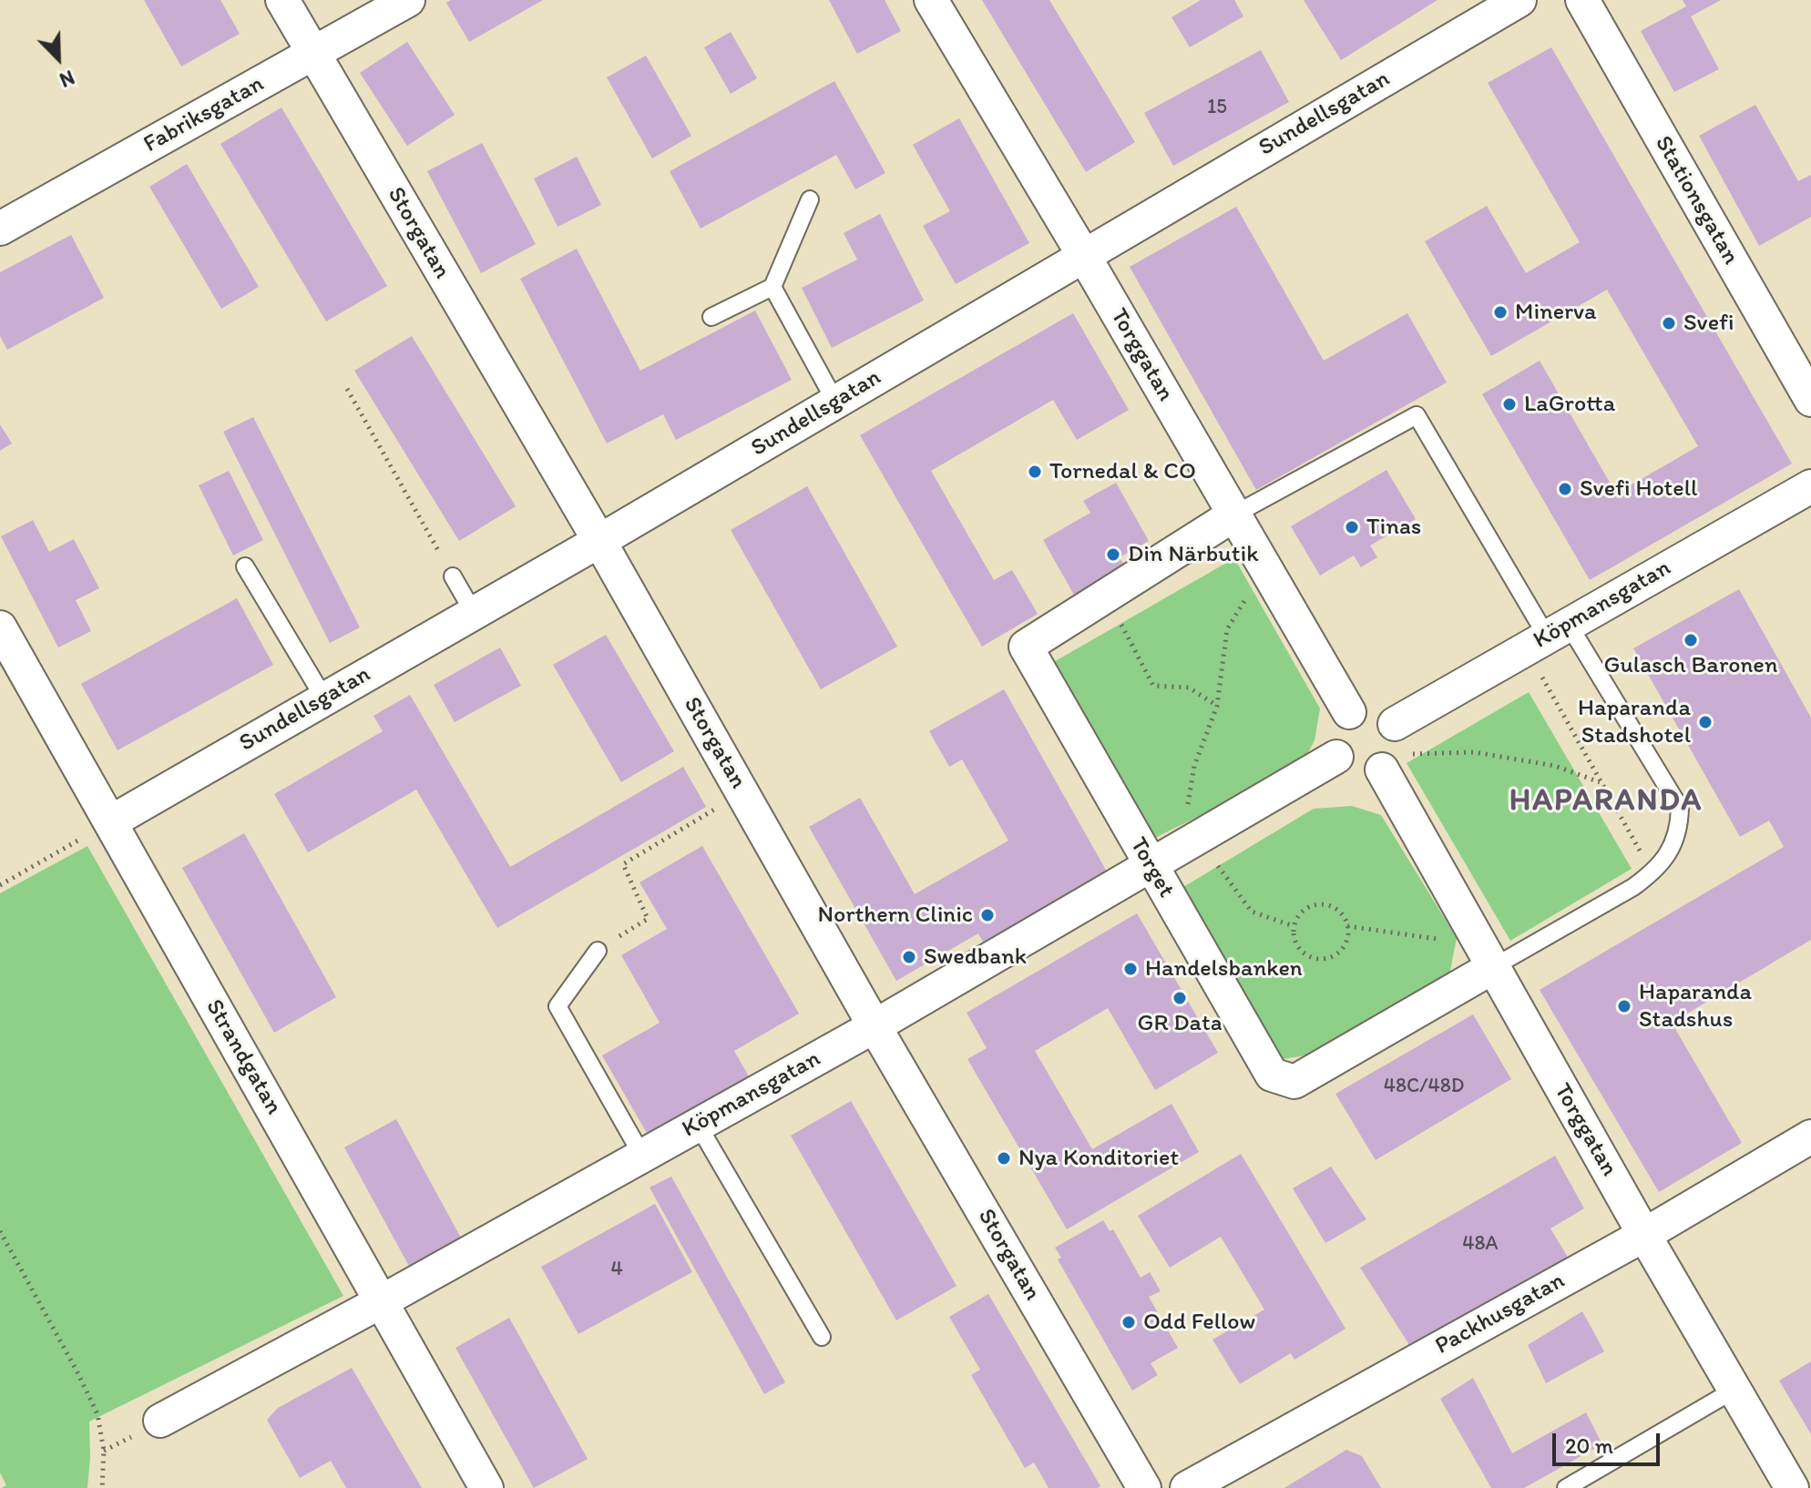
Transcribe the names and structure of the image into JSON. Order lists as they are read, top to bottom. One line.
{"streets":{"street":["Sundellsgatan","Fabriksgatan","Stationsgatan","Storgatan","Torggatan","Köpmansgatan","Torget","Strandgatan","Packhusgatan"]},"crossings":[["Sundellsgatan","Storgatan"],["Sundellsgatan","Torggatan"],["Sundellsgatan","Strandgatan"],["Fabriksgatan","Storgatan"],["Storgatan","Köpmansgatan"],["Torggatan","Köpmansgatan"],["Torggatan","Torget"],["Torggatan","Packhusgatan"],["Köpmansgatan","Torget"],["Köpmansgatan","Strandgatan"]],"districts":["HAPARANDA"],"places":["Minerva","Svefi","LaGrotta","Tornedal & CO","Svefi Hotell","Tinas","Din Närbutik","Gulasch Baronen","Haparanda Stadshotel","Northern Clinic","Swedbank","Handelsbanken","GR Data","Haparanda Stadshus","Nya Konditoriet","Odd Fellow"],"house_numbers":["15","48C/48D","48A","4"],"scale_bar":"20 m","north":"bottom right"}
